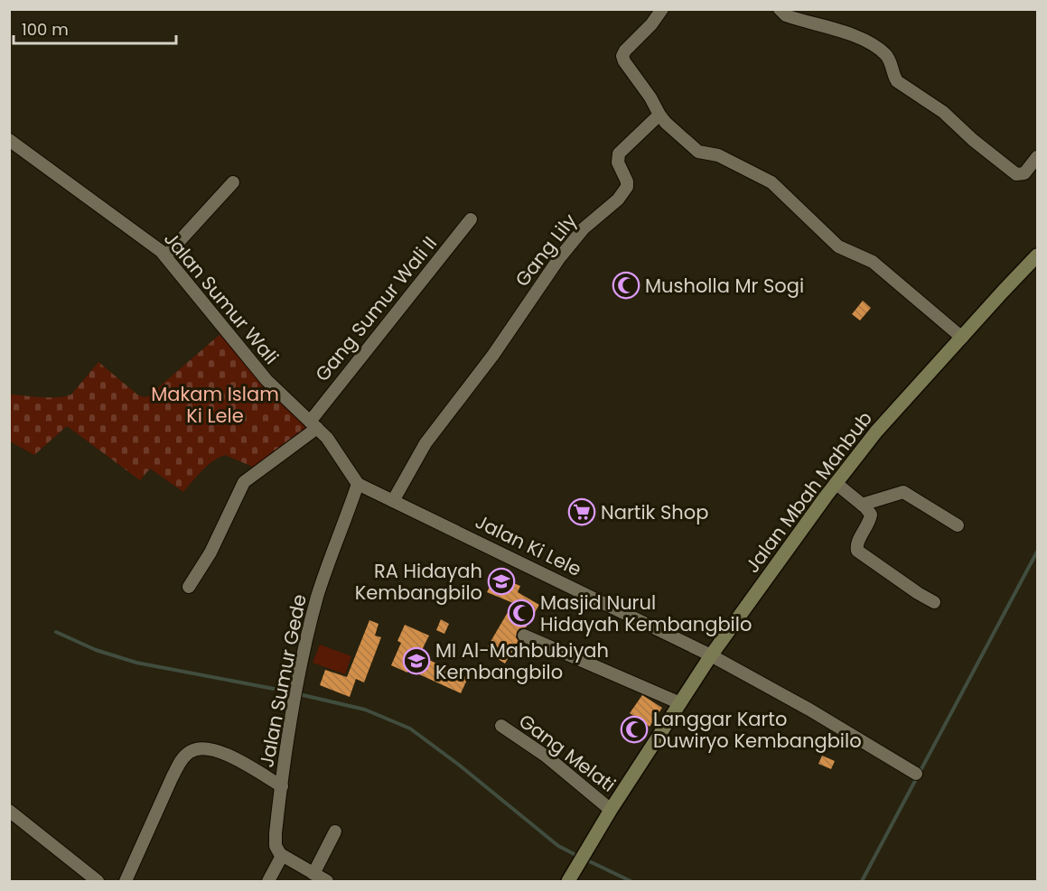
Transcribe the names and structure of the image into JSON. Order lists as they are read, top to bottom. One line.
{"streets":{"street":["Gang Lily","Jalan Sumur Wali","Gang Sumur Wali II","Jalan Mbah Mahbub","Jalan Ki Lele","Jalan Sumur Gede","Gang Melati"]},"crossings":[["Gang Lily","Jalan Ki Lele"],["Jalan Sumur Wali","Gang Sumur Wali II"],["Jalan Sumur Wali","Jalan Ki Lele"],["Jalan Sumur Wali","Jalan Sumur Gede"],["Jalan Mbah Mahbub","Jalan Ki Lele"],["Jalan Mbah Mahbub","Gang Melati"],["Jalan Ki Lele","Jalan Sumur Gede"]],"parks":["Makam Islam Ki Lele"],"places":{"mosque":["Musholla Mr Sogi","Masjid Nurul Hidayah Kembangbilo","Langgar Karto Duwiryo Kembangbilo"],"supermarket":["Nartik Shop"],"school or university":["RA Hidayah Kembangbilo","MI Al-Mahbubiyah Kembangbilo"]},"scale_bar":"100 m"}
